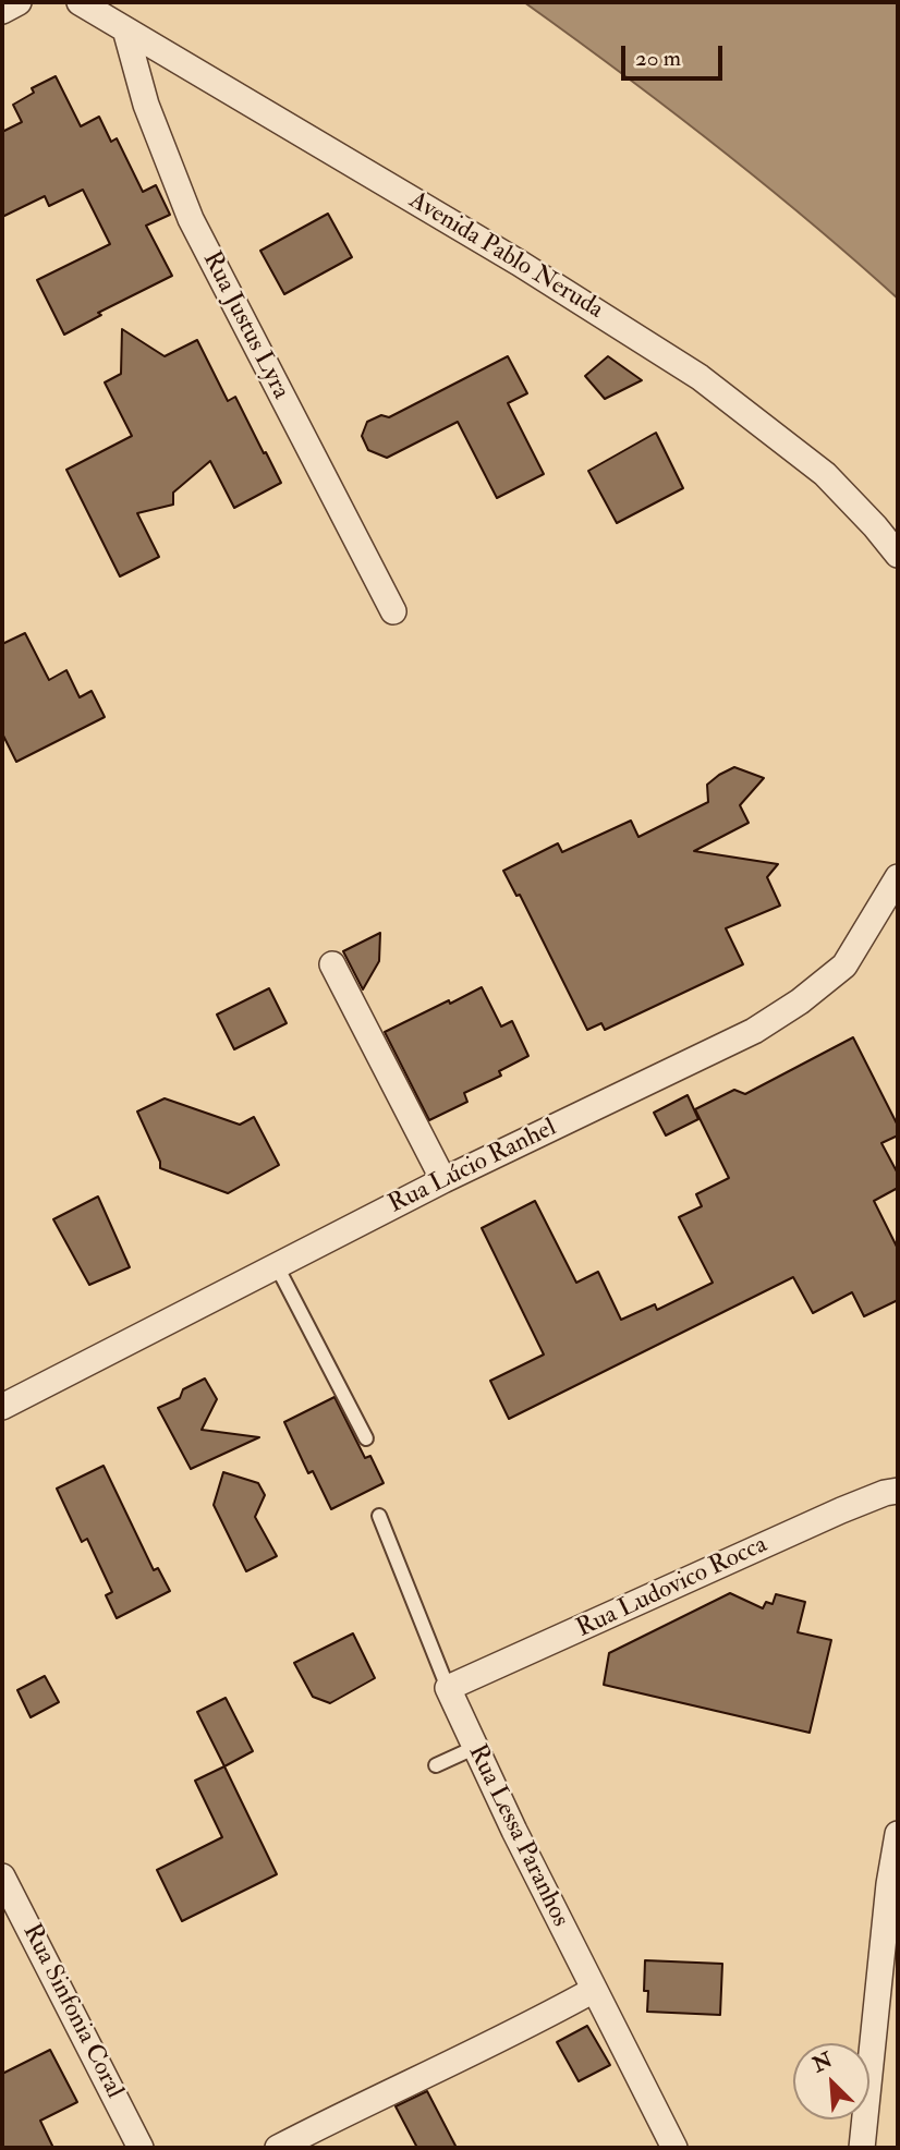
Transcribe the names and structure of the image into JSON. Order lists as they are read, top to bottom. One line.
{"streets":{"street":["Avenida Pablo Neruda","Rua Justus Lyra","Rua Lúcio Ranhel","Rua Ludovico Rocca","Rua Lessa Paranhos","Rua Sinfonia Coral"]},"crossings":[["Avenida Pablo Neruda","Rua Justus Lyra"],["Rua Ludovico Rocca","Rua Lessa Paranhos"]],"scale_bar":"20 m","north":"top left"}
